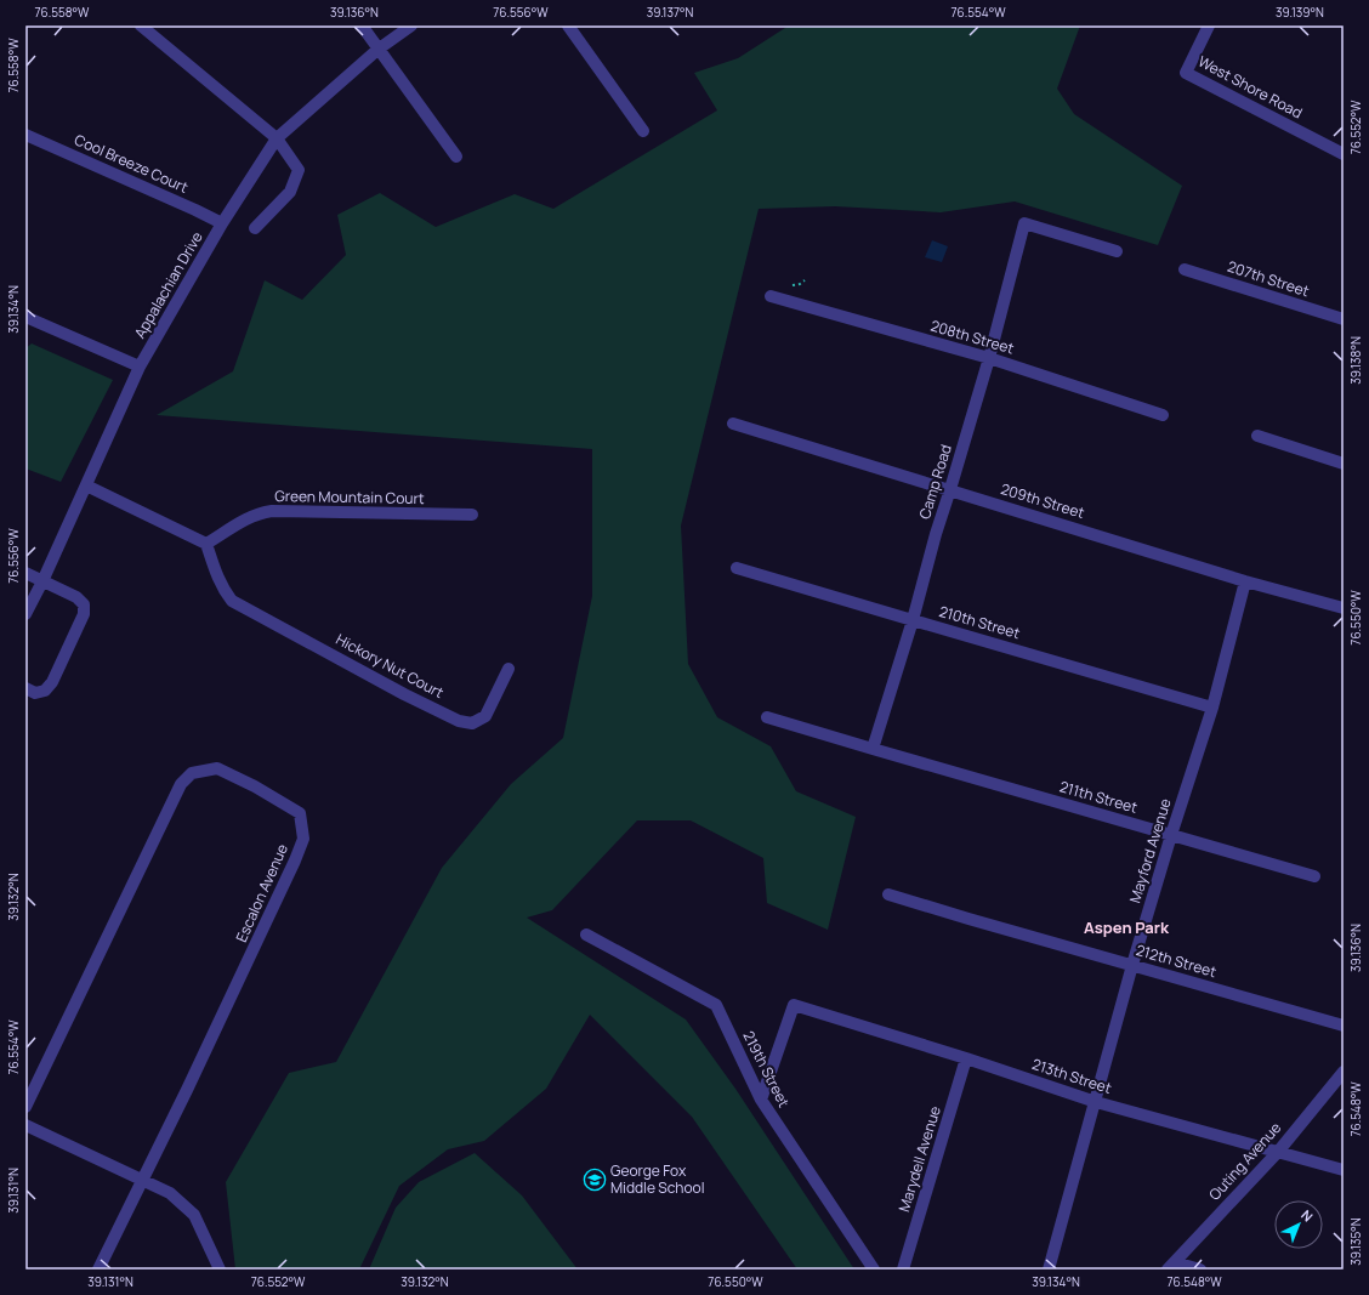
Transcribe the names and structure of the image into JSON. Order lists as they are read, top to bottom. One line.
{"streets":{"street":["West Shore Road","Cool Breeze Court","207th Street","Appalachian Drive","208th Street","Camp Road","Green Mountain Court","209th Street","210th Street","Hickory Nut Court","211th Street","Mayford Avenue","Escalon Avenue","212th Street","219th Street","213th Street","Marydell Avenue","Outing Avenue"]},"crossings":[["Cool Breeze Court","Appalachian Drive"],["208th Street","Camp Road"],["Camp Road","209th Street"],["Camp Road","210th Street"],["Camp Road","211th Street"],["Green Mountain Court","Hickory Nut Court"],["209th Street","Mayford Avenue"],["210th Street","Mayford Avenue"],["211th Street","Mayford Avenue"],["Mayford Avenue","212th Street"],["Mayford Avenue","213th Street"],["219th Street","213th Street"],["213th Street","Marydell Avenue"],["213th Street","Outing Avenue"]],"districts":["Aspen Park"],"places":{"school or university":["George Fox Middle School"]},"north":"top right","coordinates":["76.558°W","39.136°N","76.556°W","39.137°N","76.554°W","39.139°N","76.552°W","39.134°N","39.138°N","76.550°W","39.132°N","76.548°W","39.131°N","39.135°N"]}
